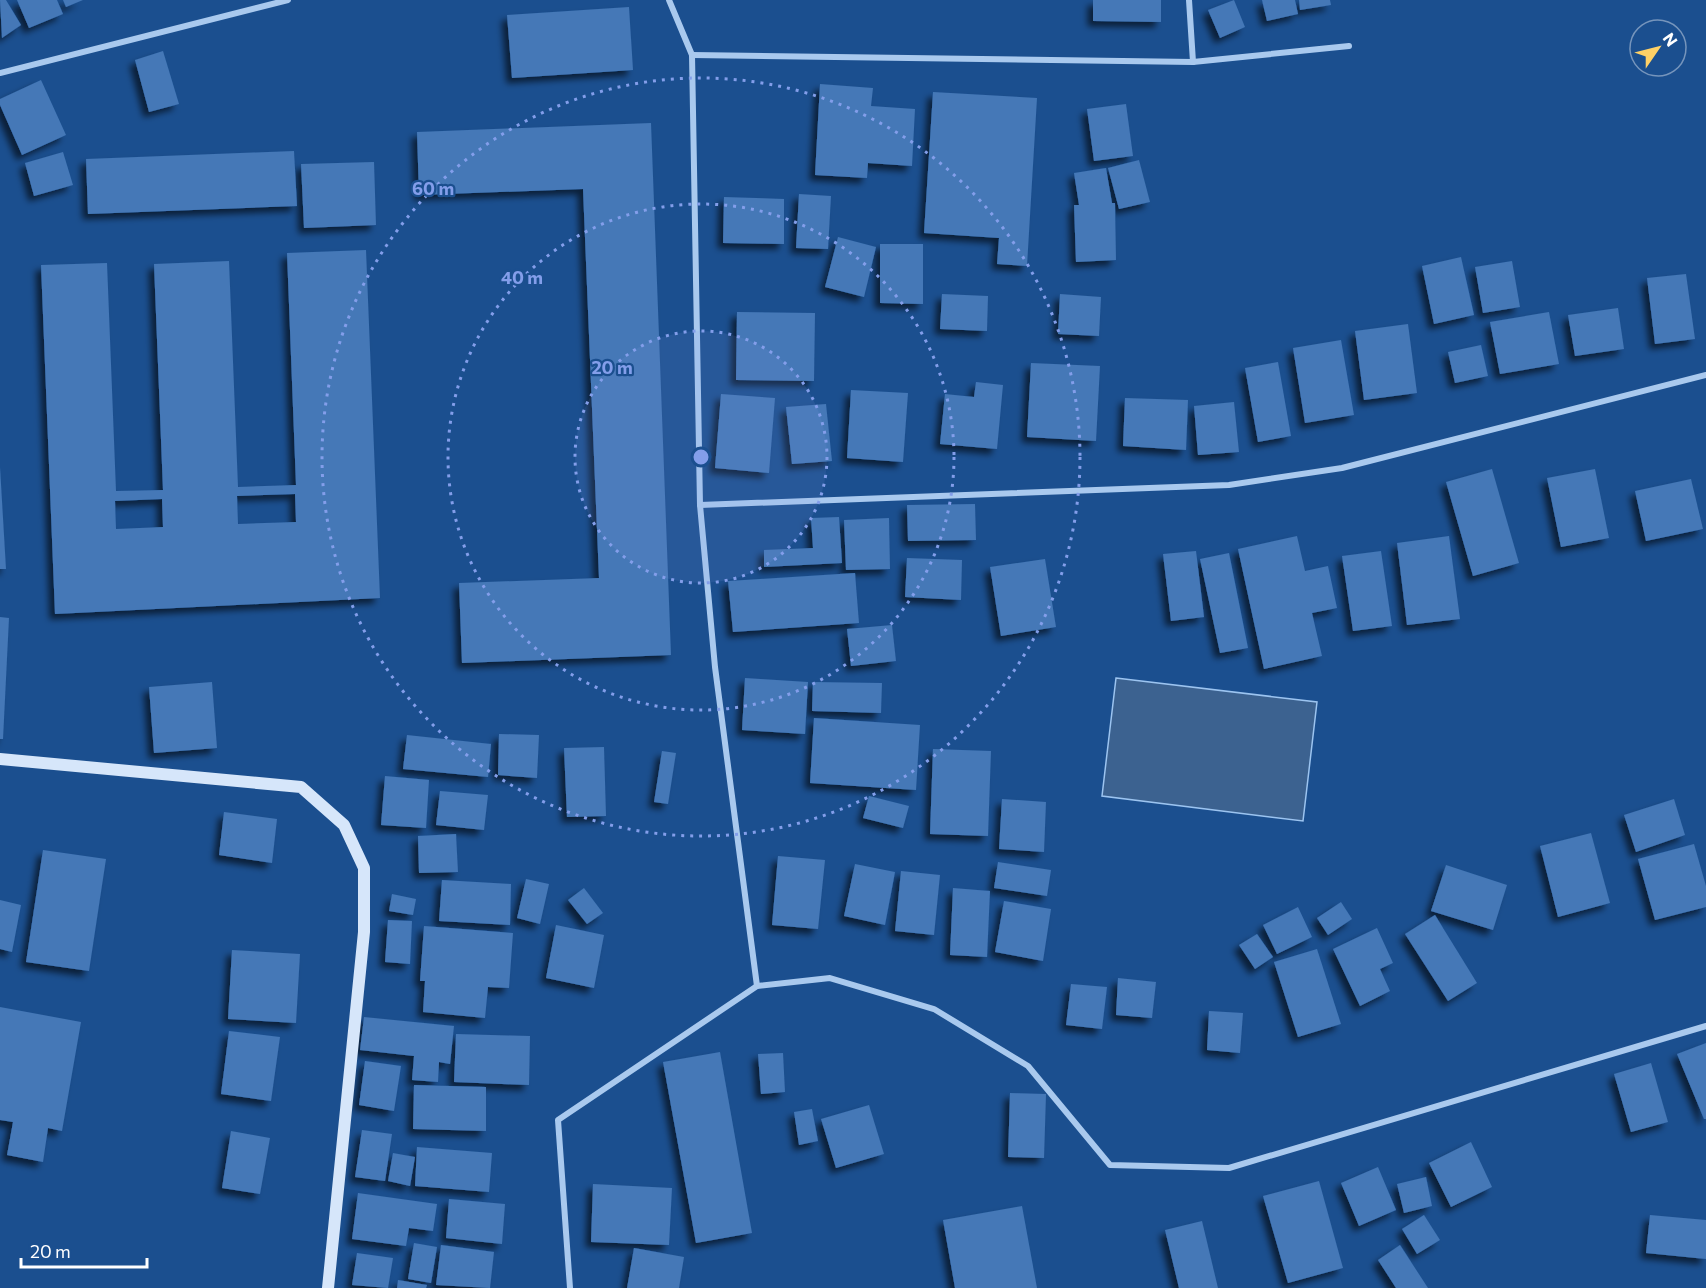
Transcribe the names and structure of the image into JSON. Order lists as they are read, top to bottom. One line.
{"scale_bar":"20 m","north":"top right","rings":["60 m","40 m","20 m"]}
